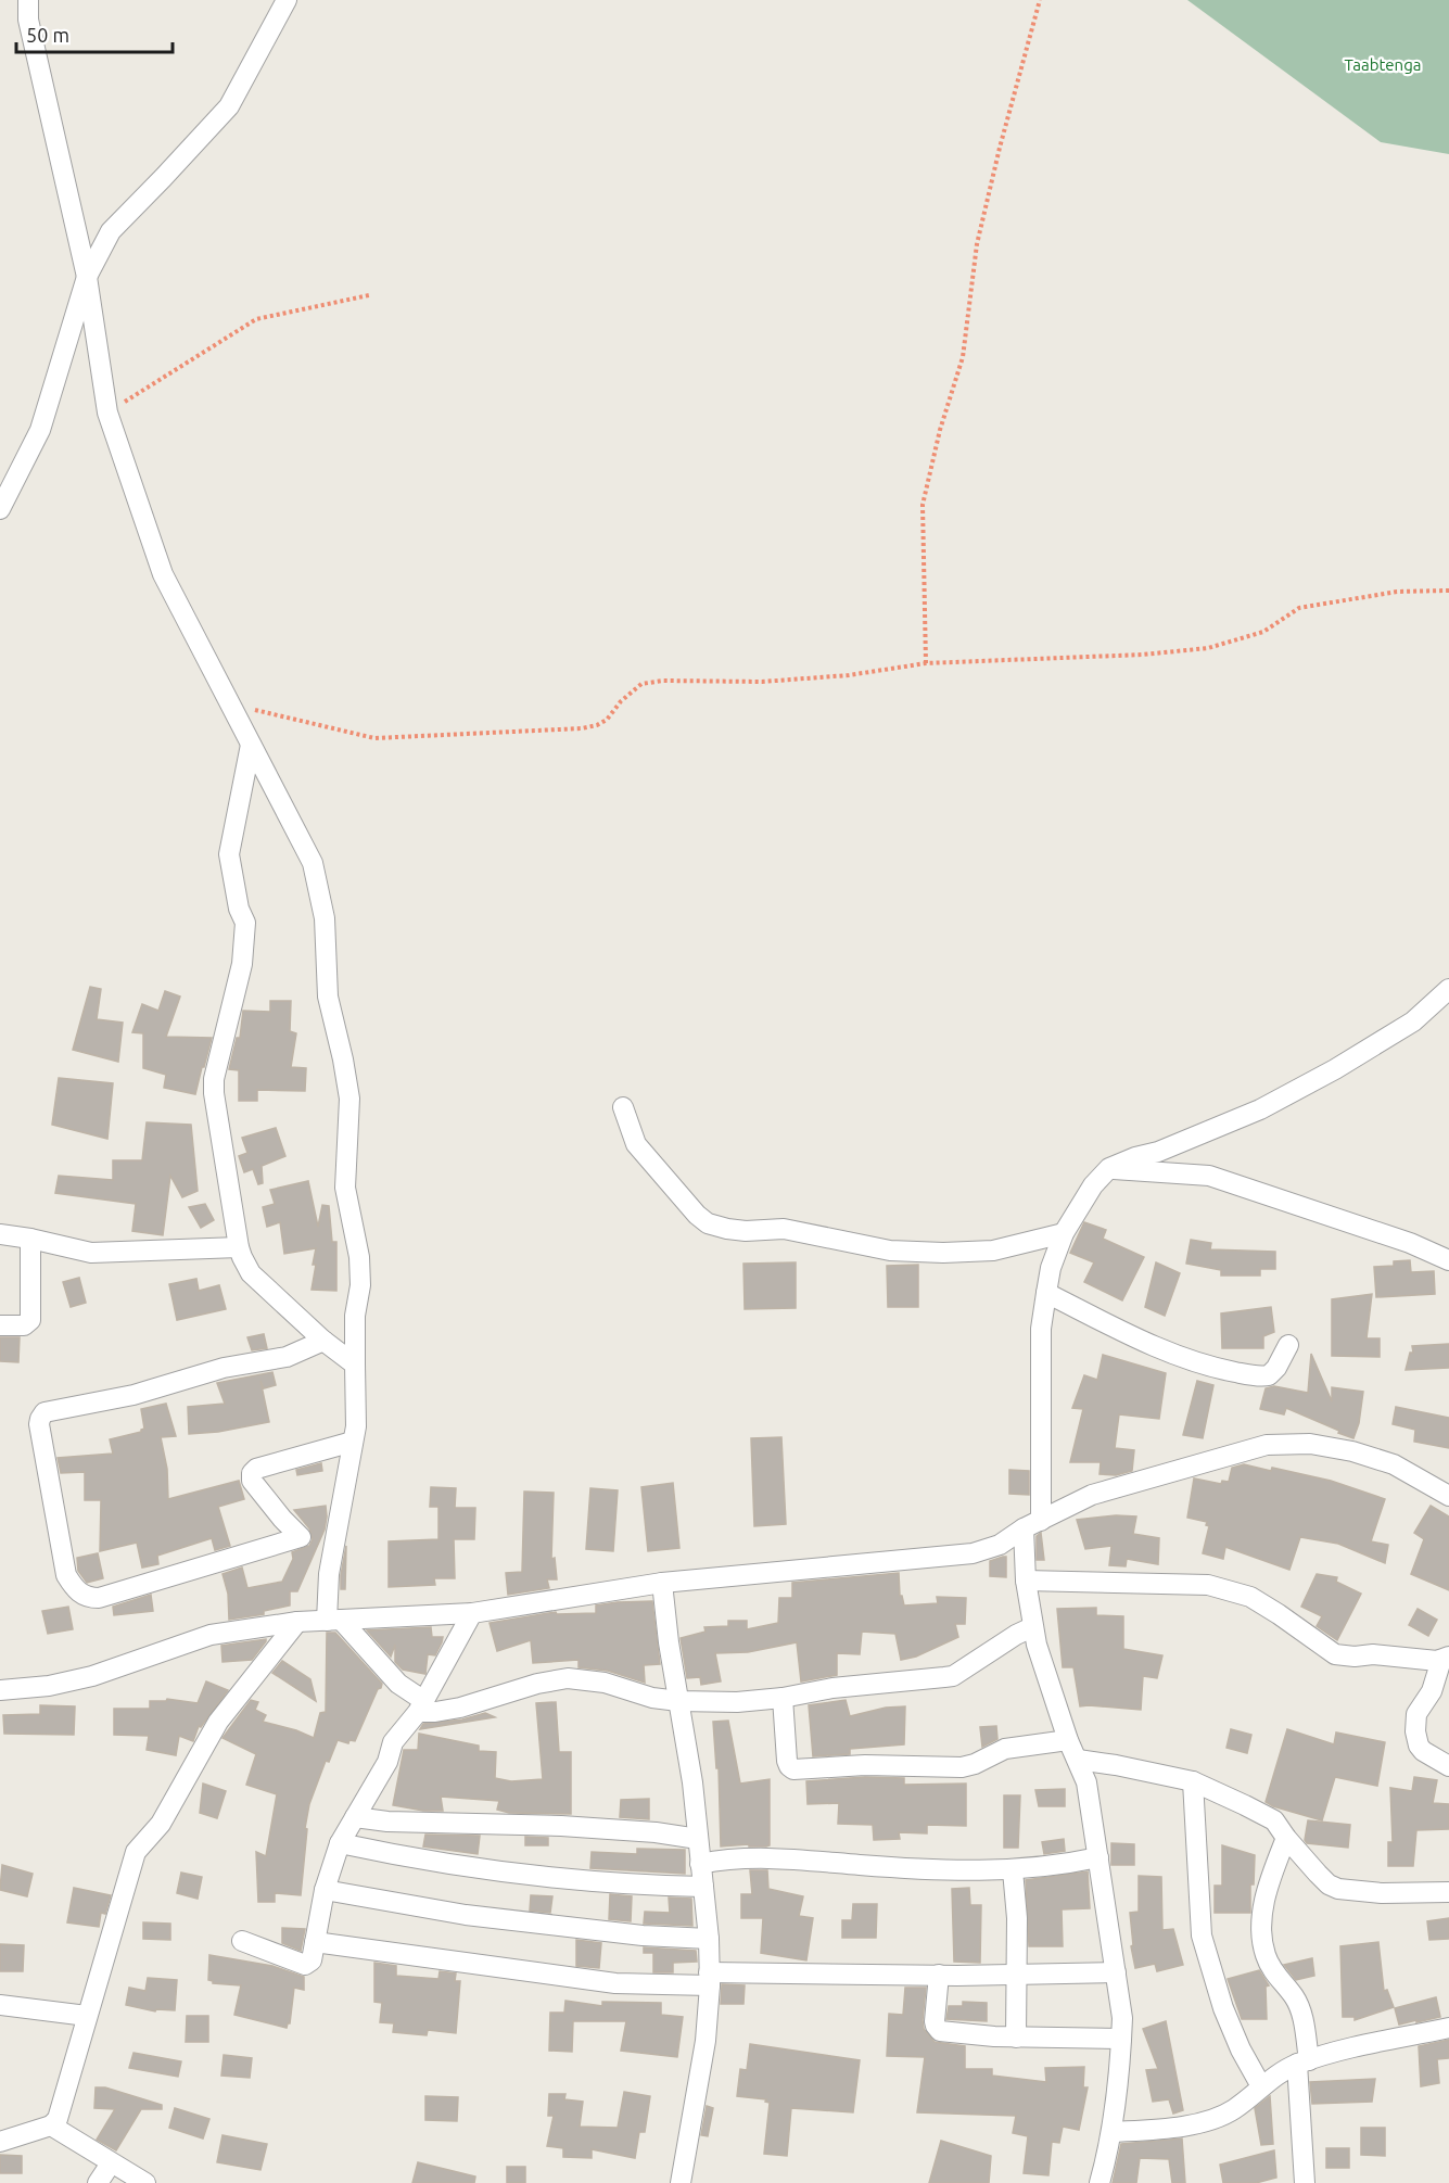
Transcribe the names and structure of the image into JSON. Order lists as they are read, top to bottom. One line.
{"parks":["Taabtenga"],"scale_bar":"50 m"}
